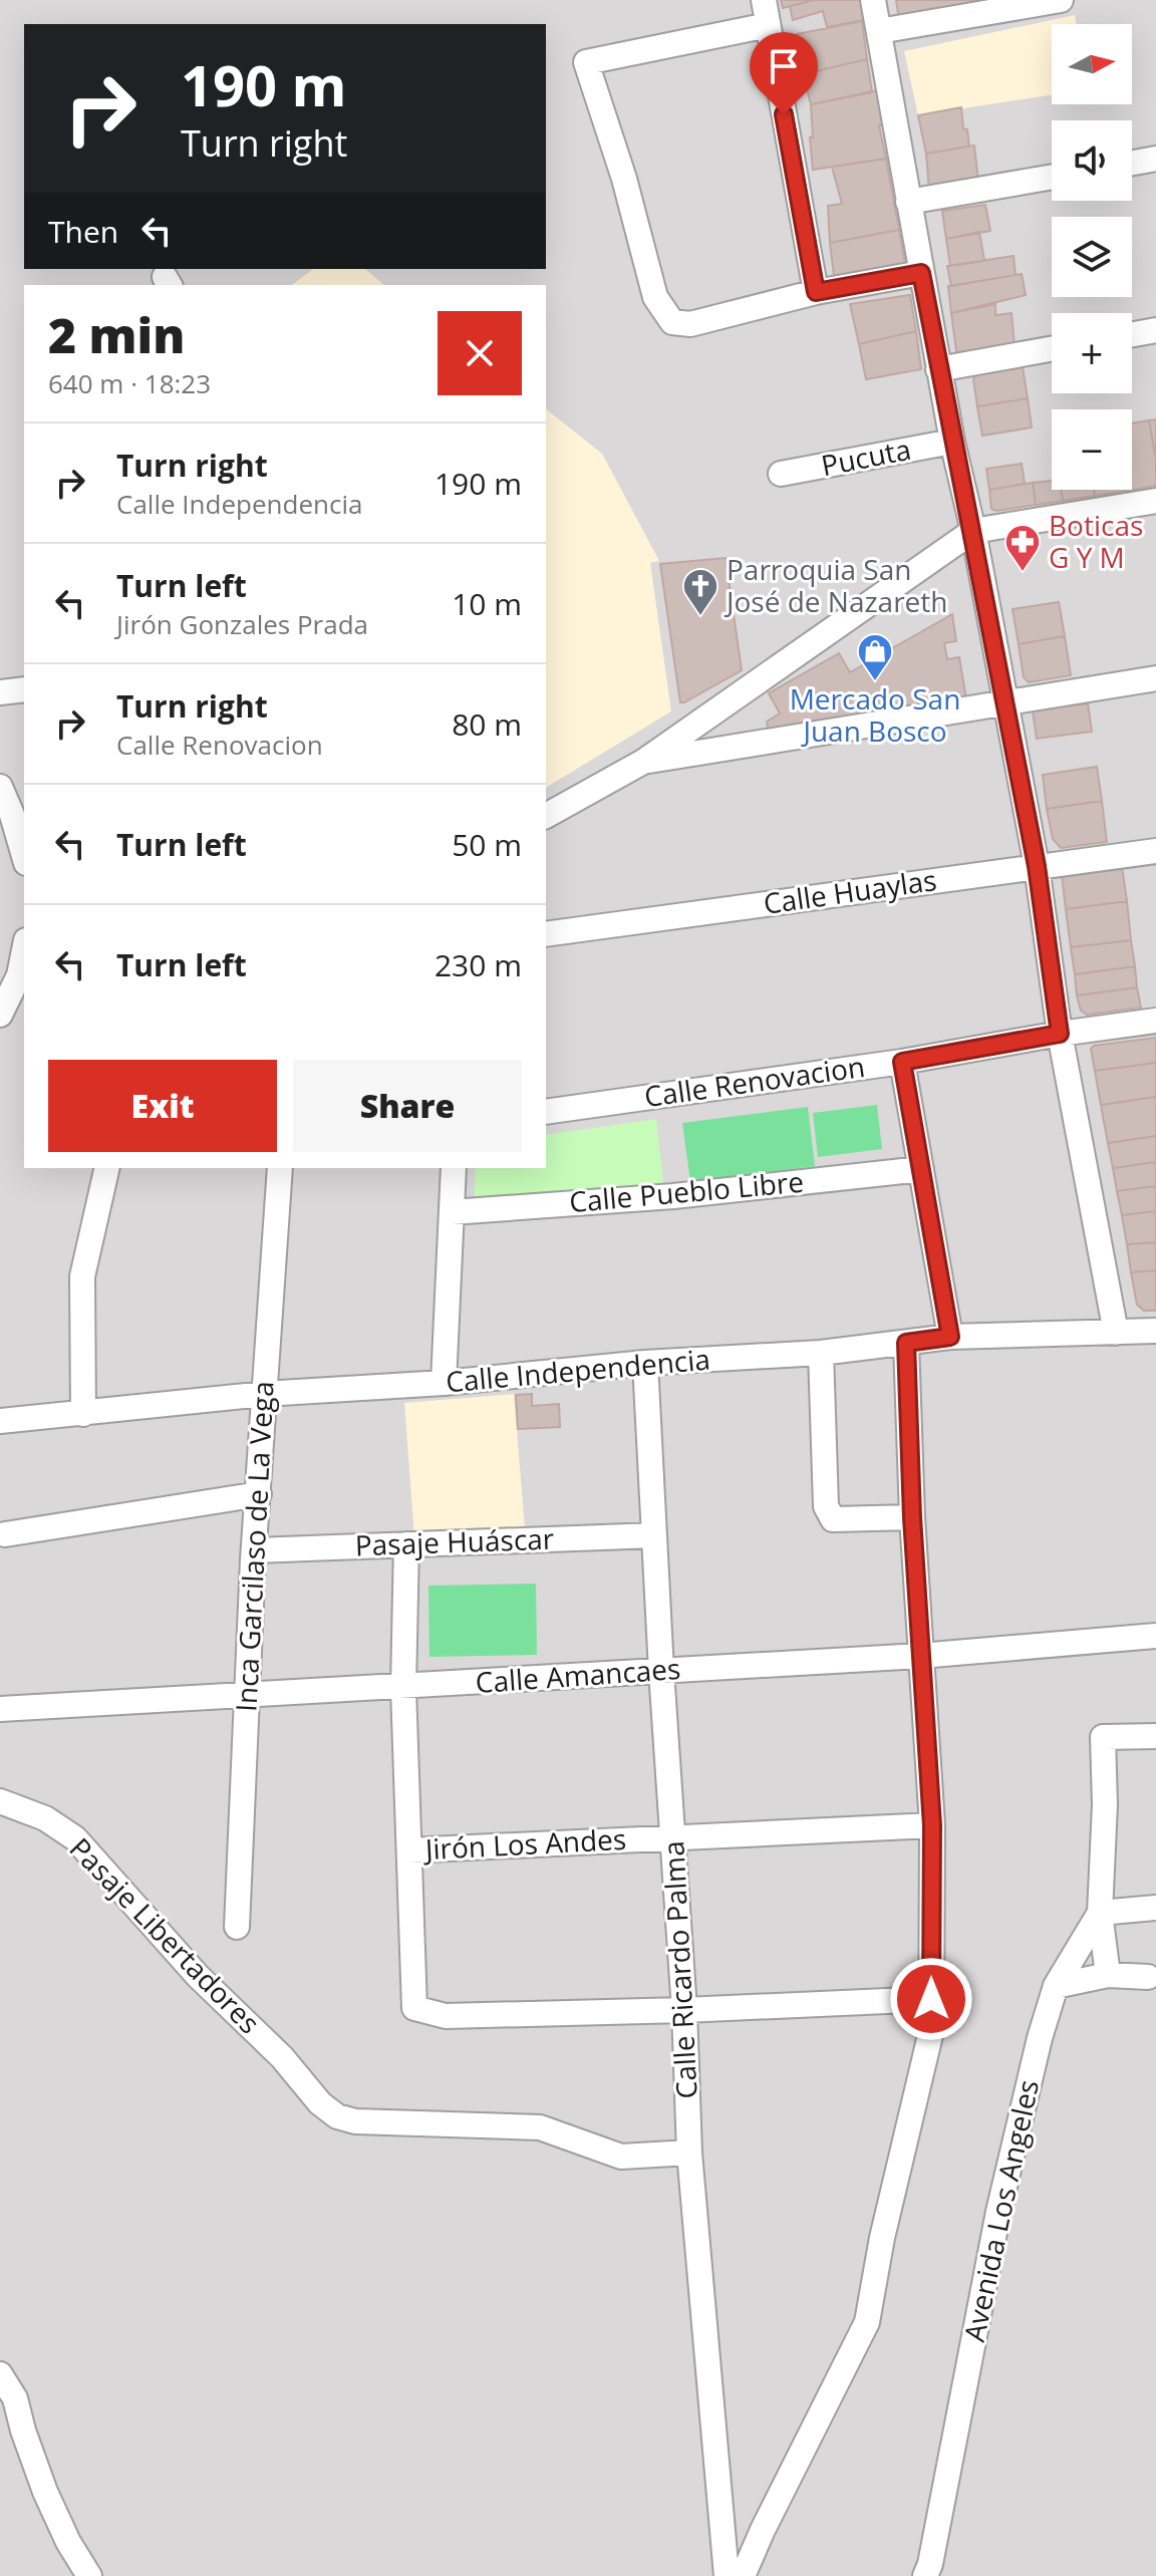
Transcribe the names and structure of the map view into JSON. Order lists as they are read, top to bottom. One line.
{"streets":{"street":["Pucuta","Calle Huaylas","Calle Renovacion","Calle Pueblo Libre","Calle Independencia","Pasaje Huáscar","Inca Garcilaso de La Vega","Calle Amancaes","Jirón Los Andes","Pasaje Libertadores","Calle Ricardo Palma","Avenida Los Angeles"]},"crossings":[["Calle Independencia","Inca Garcilaso de La Vega"],["Calle Independencia","Calle Ricardo Palma"],["Pasaje Huáscar","Inca Garcilaso de La Vega"],["Pasaje Huáscar","Calle Ricardo Palma"],["Inca Garcilaso de La Vega","Calle Amancaes"],["Calle Amancaes","Calle Ricardo Palma"],["Jirón Los Andes","Calle Ricardo Palma"],["Pasaje Libertadores","Calle Ricardo Palma"]],"places":{"pharmacy":["Boticas G Y M"],"church":["Parroquia San José de Nazareth"],"shop":["Mercado San Juan Bosco"]},"north":"right","page":{"map_buttons":["+","−"],"turn":["190 m","Turn right"],"then":"Then","heading":["2 min","640 m · 18:23"],"list":[{"name":"Turn right","note":"Calle Independencia","value":"190 m"},{"name":"Turn left","note":"Jirón Gonzales Prada","value":"10 m"},{"name":"Turn right","note":"Calle Renovacion","value":"80 m"},{"name":"Turn left","value":"50 m"},{"name":"Turn left","value":"230 m"}],"buttons":["Exit","Share"]}}
